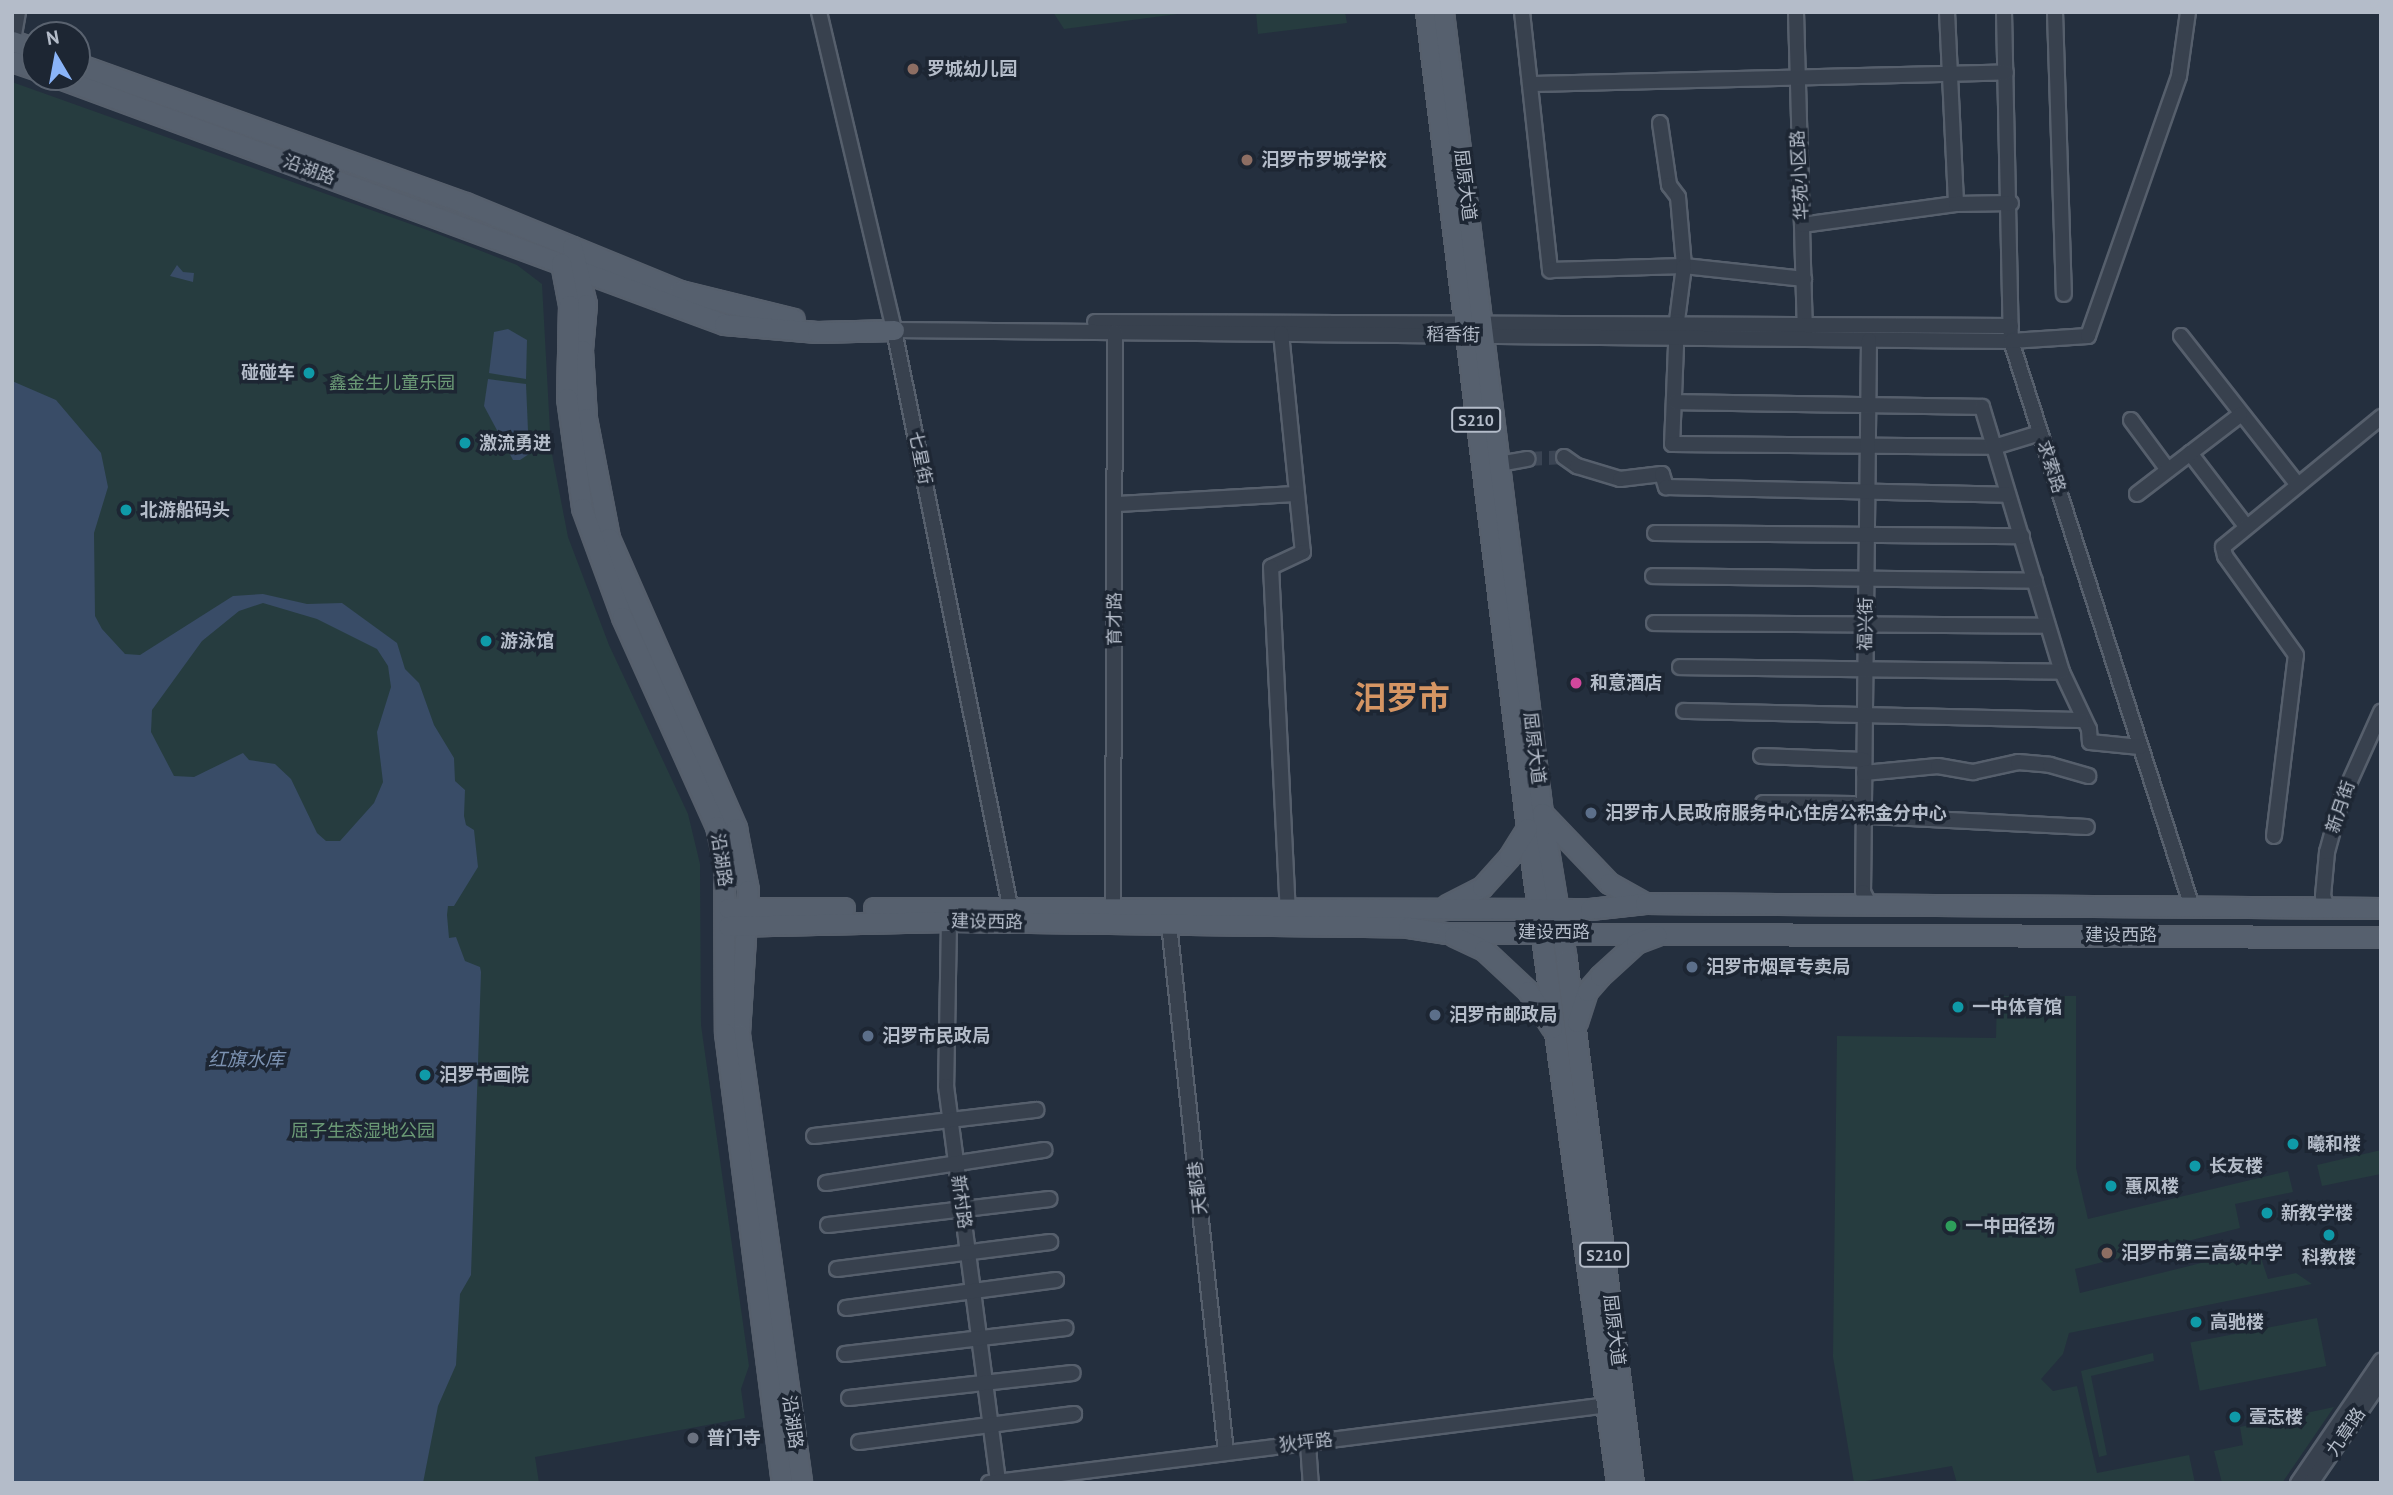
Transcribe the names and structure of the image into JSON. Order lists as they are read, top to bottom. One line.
{"streets":{"main road":["沿湖路","屈原大道","S210","建设西路"],"street":["华苑小区路","稻香街","七星街","求索路","育才路","福兴街","新月街","天都巷","新村路","九章路","狄坪路"]},"crossings":[["沿湖路","稻香街"],["沿湖路","七星街"],["沿湖路","建设西路"],["华苑小区路","稻香街"],["屈原大道","稻香街"],["屈原大道","建设西路"],["屈原大道","狄坪路"],["稻香街","七星街"],["稻香街","求索路"],["稻香街","育才路"],["稻香街","福兴街"],["七星街","建设西路"],["求索路","建设西路"],["育才路","建设西路"],["福兴街","建设西路"],["新月街","建设西路"],["建设西路","天都巷"],["建设西路","新村路"],["天都巷","狄坪路"],["新村路","狄坪路"]],"districts":["汨罗市"],"water":["红旗水库"],"parks":["鑫金生儿童乐园","屈子生态湿地公园"],"places":["罗城幼儿园","汨罗市罗城学校","碰碰车","激流勇进","北游船码头","游泳馆","和意酒店","汨罗市人民政府服务中心住房公积金分中心","汨罗市烟草专卖局","一中体育馆","汨罗市邮政局","汨罗市民政局","汨罗书画院","曦和楼","长友楼","蕙风楼","新教学楼","一中田径场","科教楼","汨罗市第三高级中学","高驰楼","壹志楼","普门寺"],"north":"top"}
